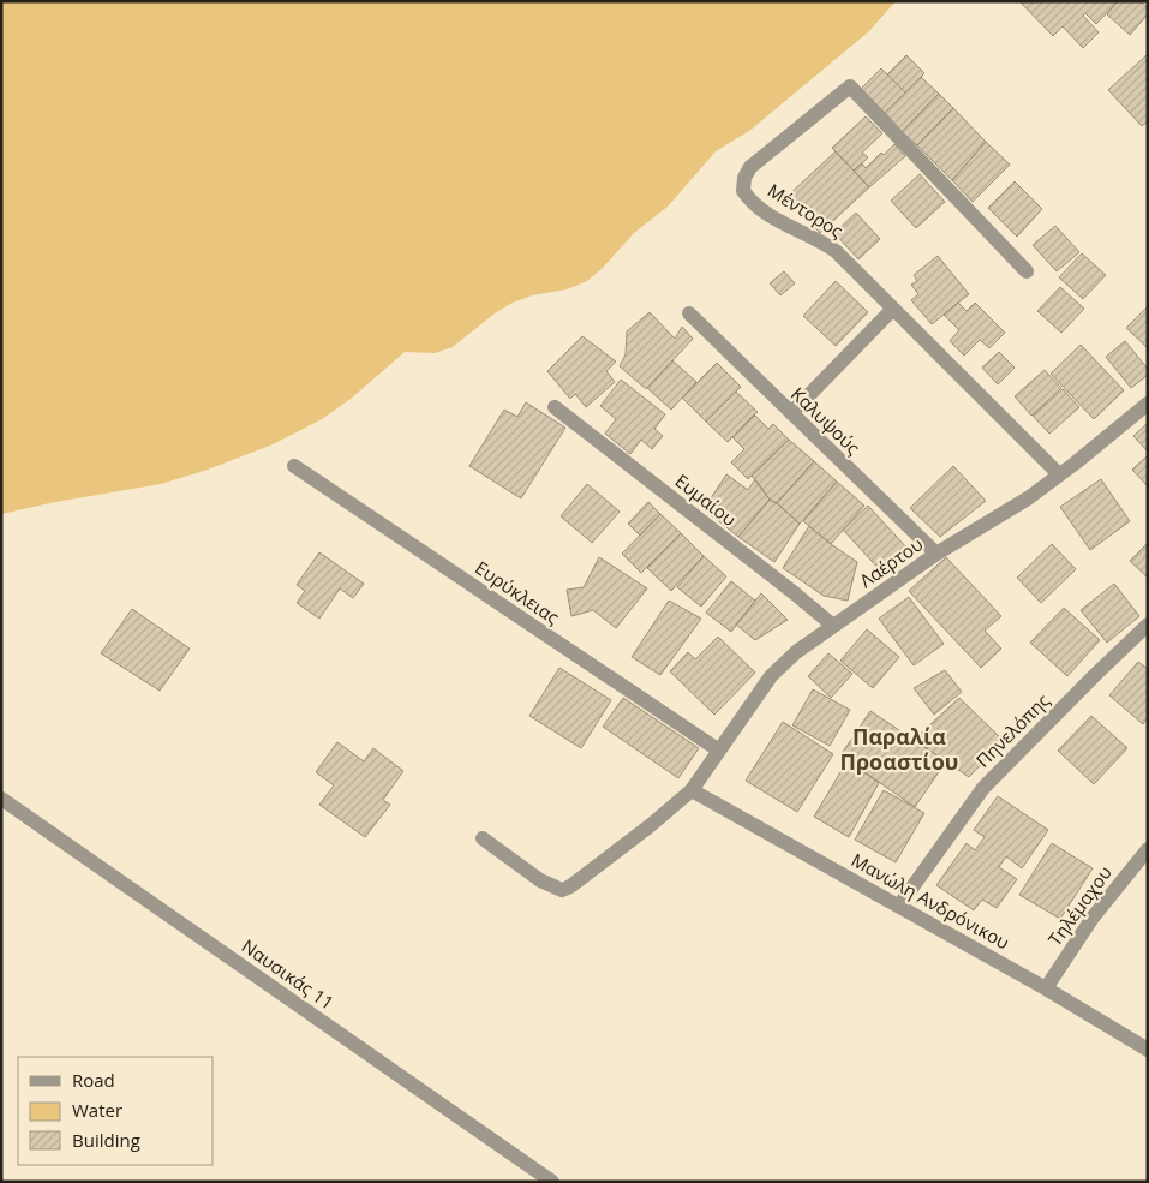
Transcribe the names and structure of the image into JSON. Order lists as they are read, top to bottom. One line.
{"streets":{"street":["Μέντορος","Καλυψούς","Ευμαίου","Λαέρτου","Ευρύκλειας","Πηνελόπης","Μανώλη Ανδρόνικου","Τηλέμαχου","Ναυσικάς 11"]},"crossings":[["Μέντορος","Λαέρτου"],["Καλυψούς","Λαέρτου"],["Ευμαίου","Λαέρτου"],["Λαέρτου","Ευρύκλειας"],["Λαέρτου","Μανώλη Ανδρόνικου"],["Πηνελόπης","Μανώλη Ανδρόνικου"],["Μανώλη Ανδρόνικου","Τηλέμαχου"]],"districts":["Παραλία Προαστίου"],"legend":["Road","Water","Building"]}
